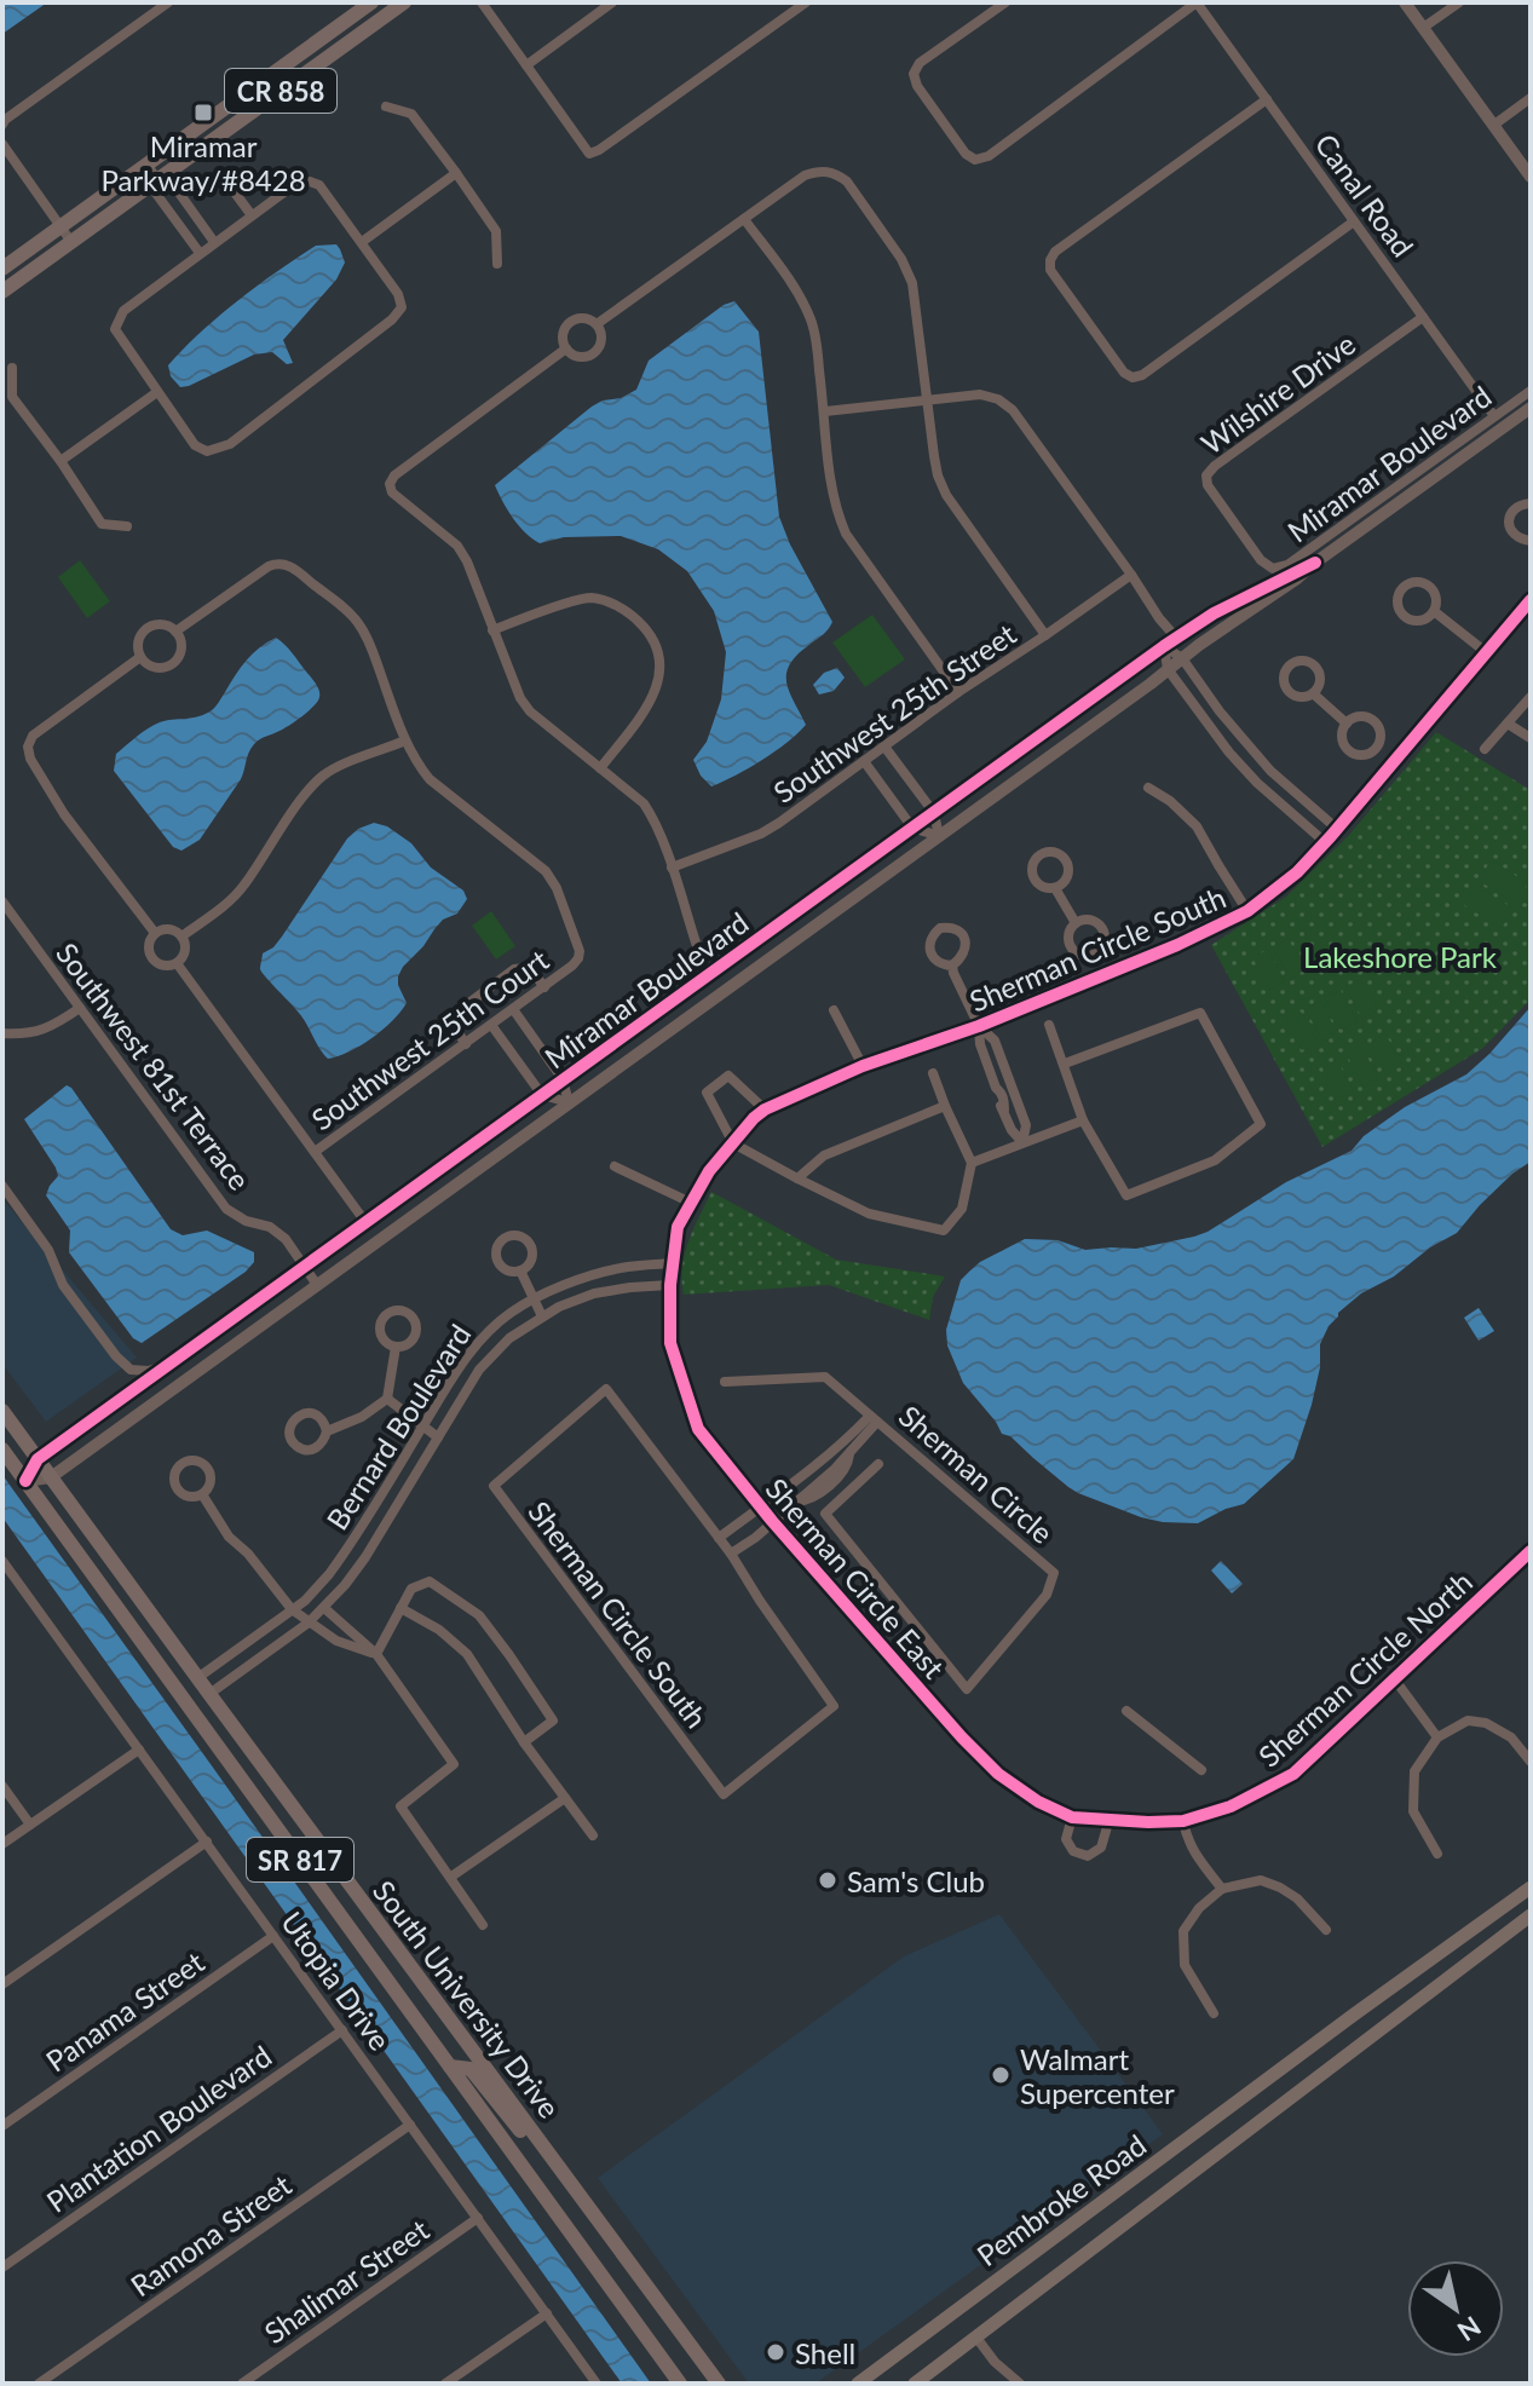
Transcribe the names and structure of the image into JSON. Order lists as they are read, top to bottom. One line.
{"streets":{"main road":["CR 858","SR 817","South University Drive","Pembroke Road"],"street":["Canal Road","Wilshire Drive","Miramar Boulevard","Southwest 25th Street","Sherman Circle South","Southwest 25th Court","Southwest 81st Terrace","Bernard Boulevard","Sherman Circle","Sherman Circle East","Sherman Circle North","Utopia Drive","Panama Street","Plantation Boulevard","Ramona Street","Shalimar Street"]},"crossings":[["Canal Road","Wilshire Drive"],["Canal Road","Miramar Boulevard"],["Wilshire Drive","Miramar Boulevard"],["Miramar Boulevard","Southwest 81st Terrace"],["Miramar Boulevard","South University Drive"],["Sherman Circle South","Bernard Boulevard"],["Sherman Circle South","Sherman Circle East"],["Bernard Boulevard","Sherman Circle East"],["Bernard Boulevard","South University Drive"],["Sherman Circle East","Sherman Circle North"],["Utopia Drive","Panama Street"],["Utopia Drive","Plantation Boulevard"],["Utopia Drive","Ramona Street"],["Utopia Drive","Shalimar Street"]],"parks":["Lakeshore Park"],"places":{"transit":["Miramar Parkway/#8428"],"other":["Sam's Club","Walmart Supercenter","Shell"]},"north":"bottom right"}
